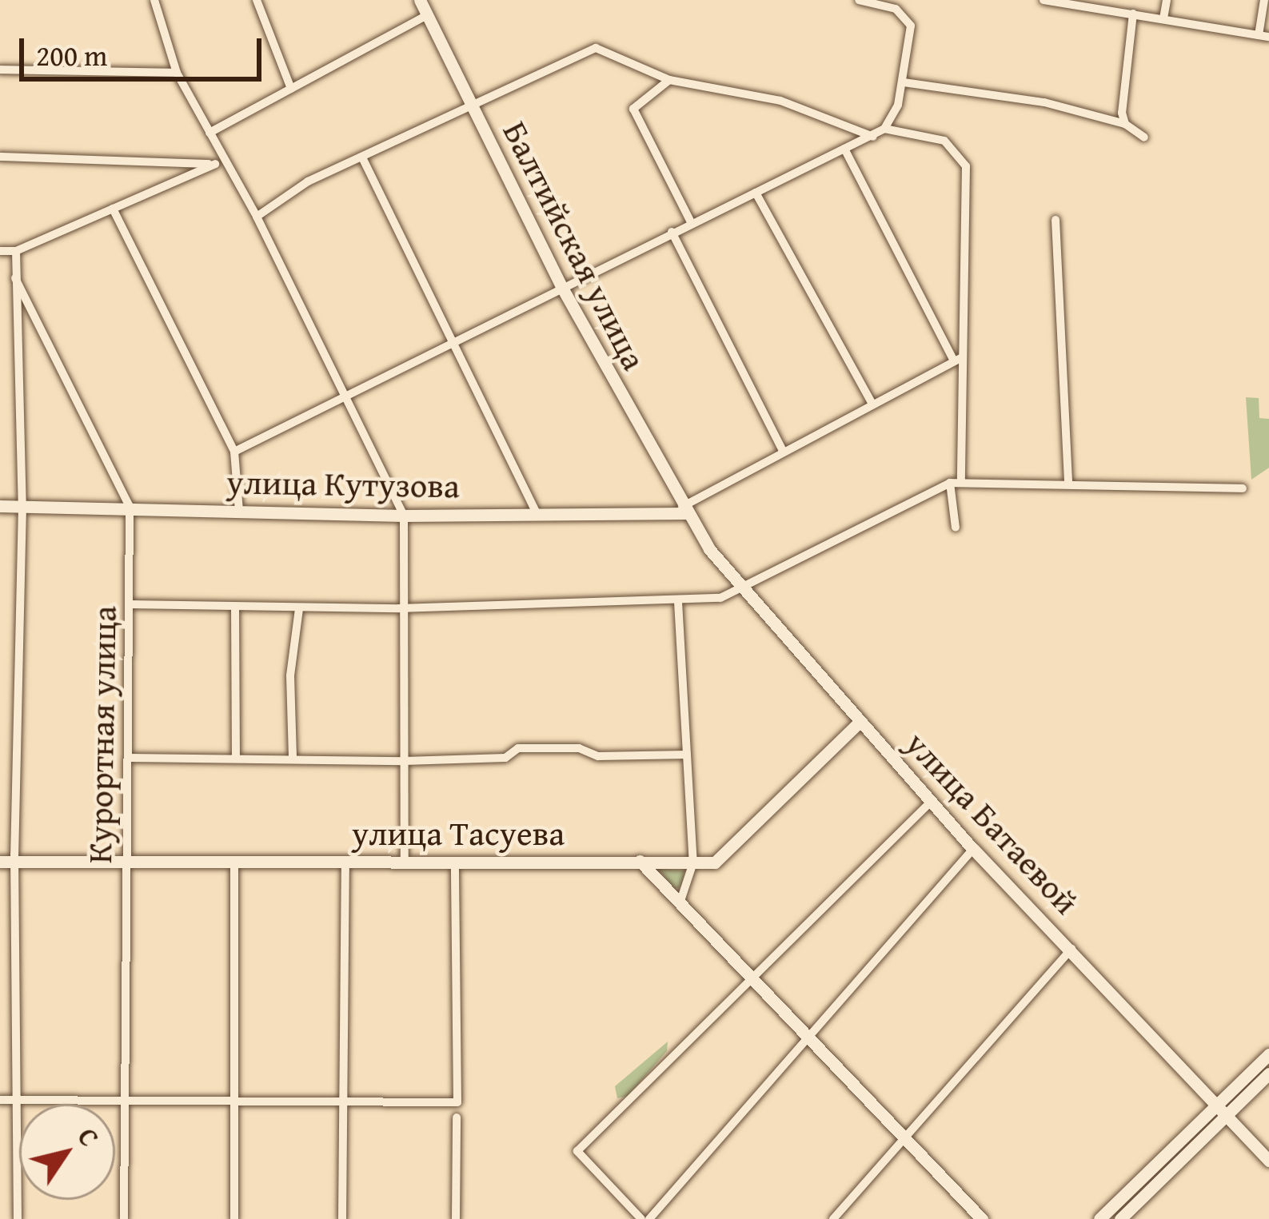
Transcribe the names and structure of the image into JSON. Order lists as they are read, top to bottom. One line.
{"streets":{"street":["Балтийская улица","улица Кутузова","Курортная улица","улица Батаевой","улица Тасуева"]},"crossings":[["Балтийская улица","улица Кутузова"],["Балтийская улица","улица Батаевой"],["улица Кутузова","Курортная улица"],["улица Кутузова","улица Батаевой"],["Курортная улица","улица Тасуева"],["улица Батаевой","улица Тасуева"]],"scale_bar":"200 m","north":"top right"}
